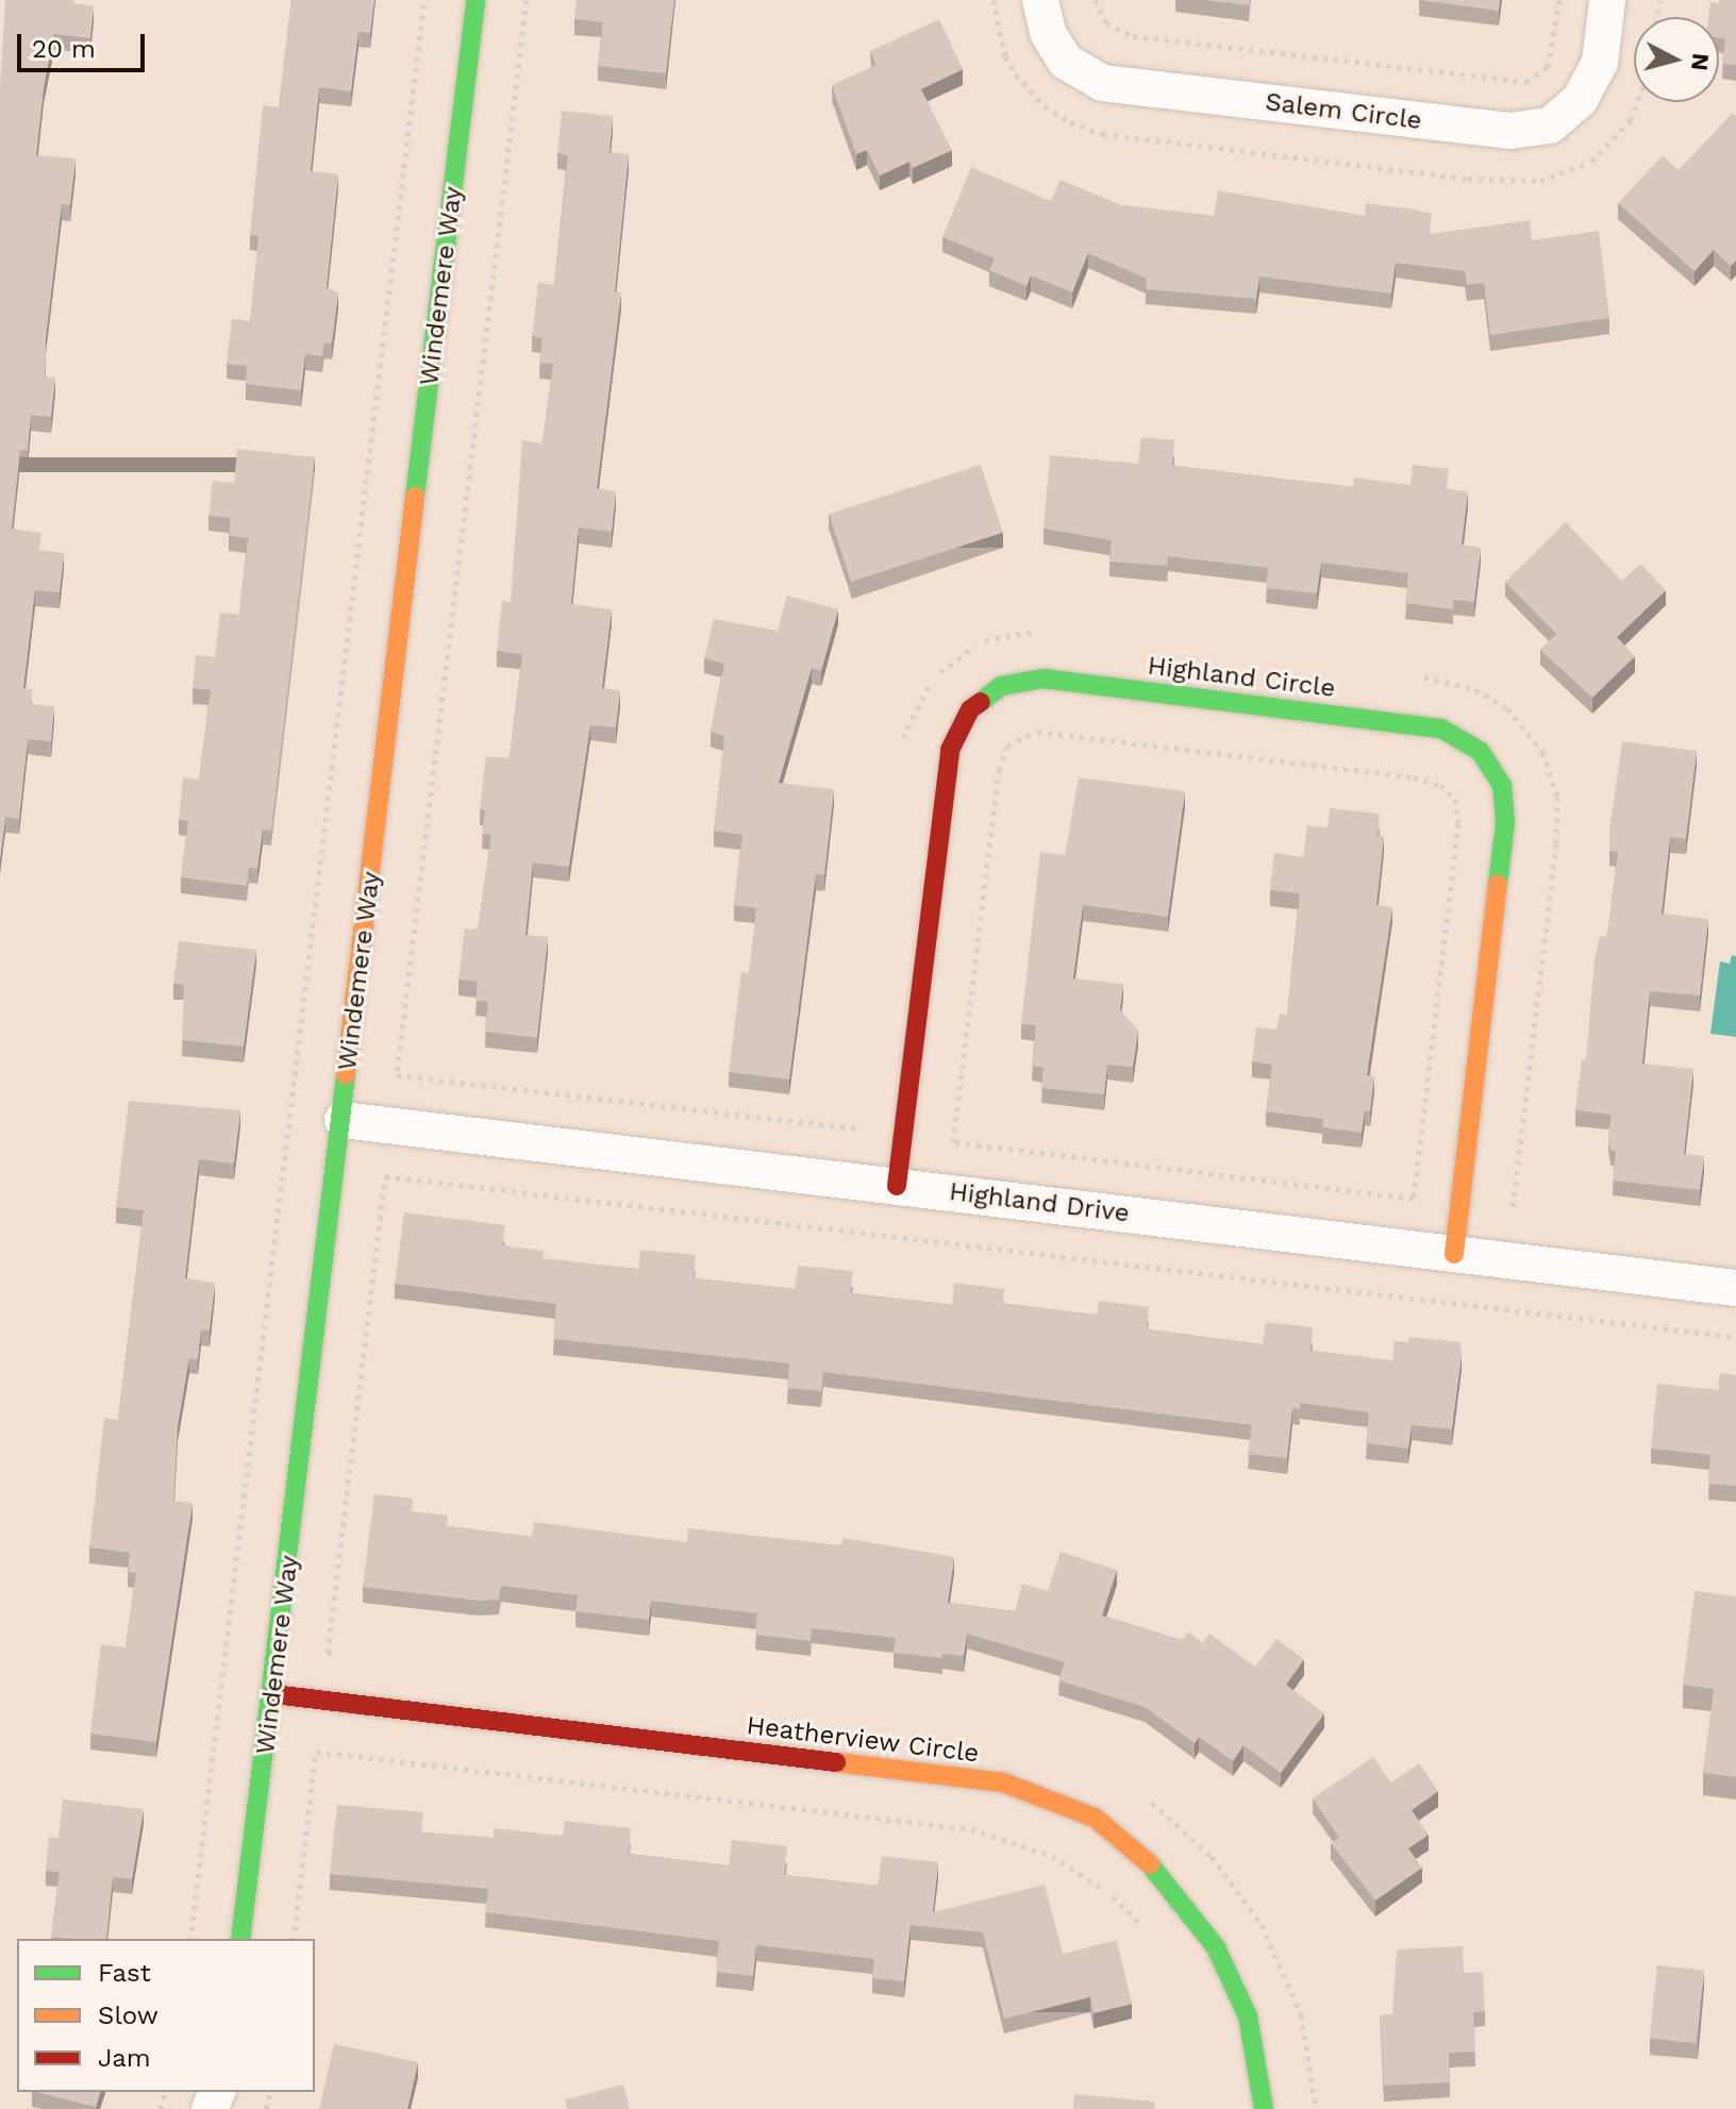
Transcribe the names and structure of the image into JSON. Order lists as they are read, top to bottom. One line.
{"streets":{"street":["Salem Circle","Windemere Way","Highland Circle","Highland Drive","Heatherview Circle"]},"crossings":[["Windemere Way","Highland Drive"],["Windemere Way","Heatherview Circle"],["Highland Circle","Highland Drive"]],"legend":["Fast","Slow","Jam"],"scale_bar":"20 m","north":"right"}
